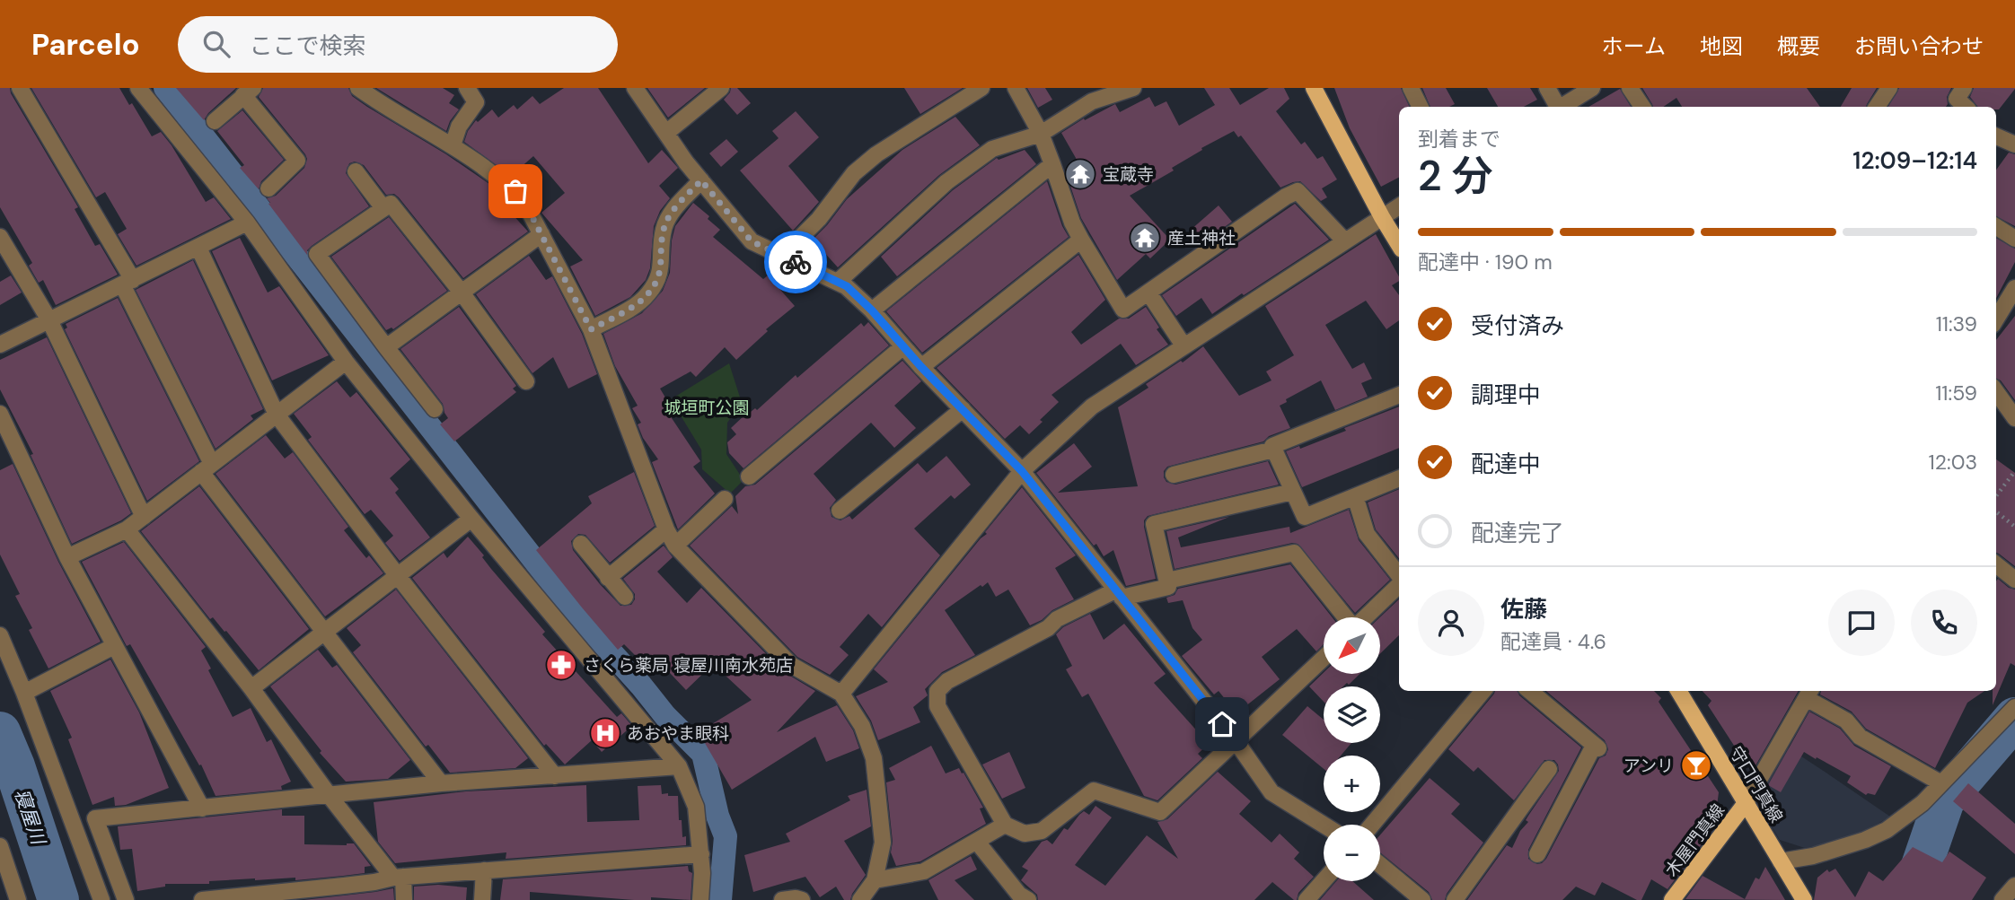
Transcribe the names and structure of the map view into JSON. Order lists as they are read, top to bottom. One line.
{"streets":{"main road":["守口門真線","木屋門真線"]},"crossings":[["守口門真線","木屋門真線"]],"water":["寝屋川"],"parks":["城垣町公園"],"places":{"temple":["宝蔵寺","産土神社"],"pharmacy":["さくら薬局 寝屋川南水苑店"],"hospital":["あおやま眼科"],"bar":["アンリ"]},"north":"bottom left","page":{"header":"Parcelo","search":"ここで検索","nav":["ホーム","地図","概要","お問い合わせ"],"heading":["2 分","到着まで","12:09–12:14"],"panel":["佐藤","配達員 · 4.6"],"bar":"配達中 · 190 m","list":[["受付済み","11:39"],["調理中","11:59"],["配達中","12:03"],"配達完了"],"map_buttons":["+","−"]}}
